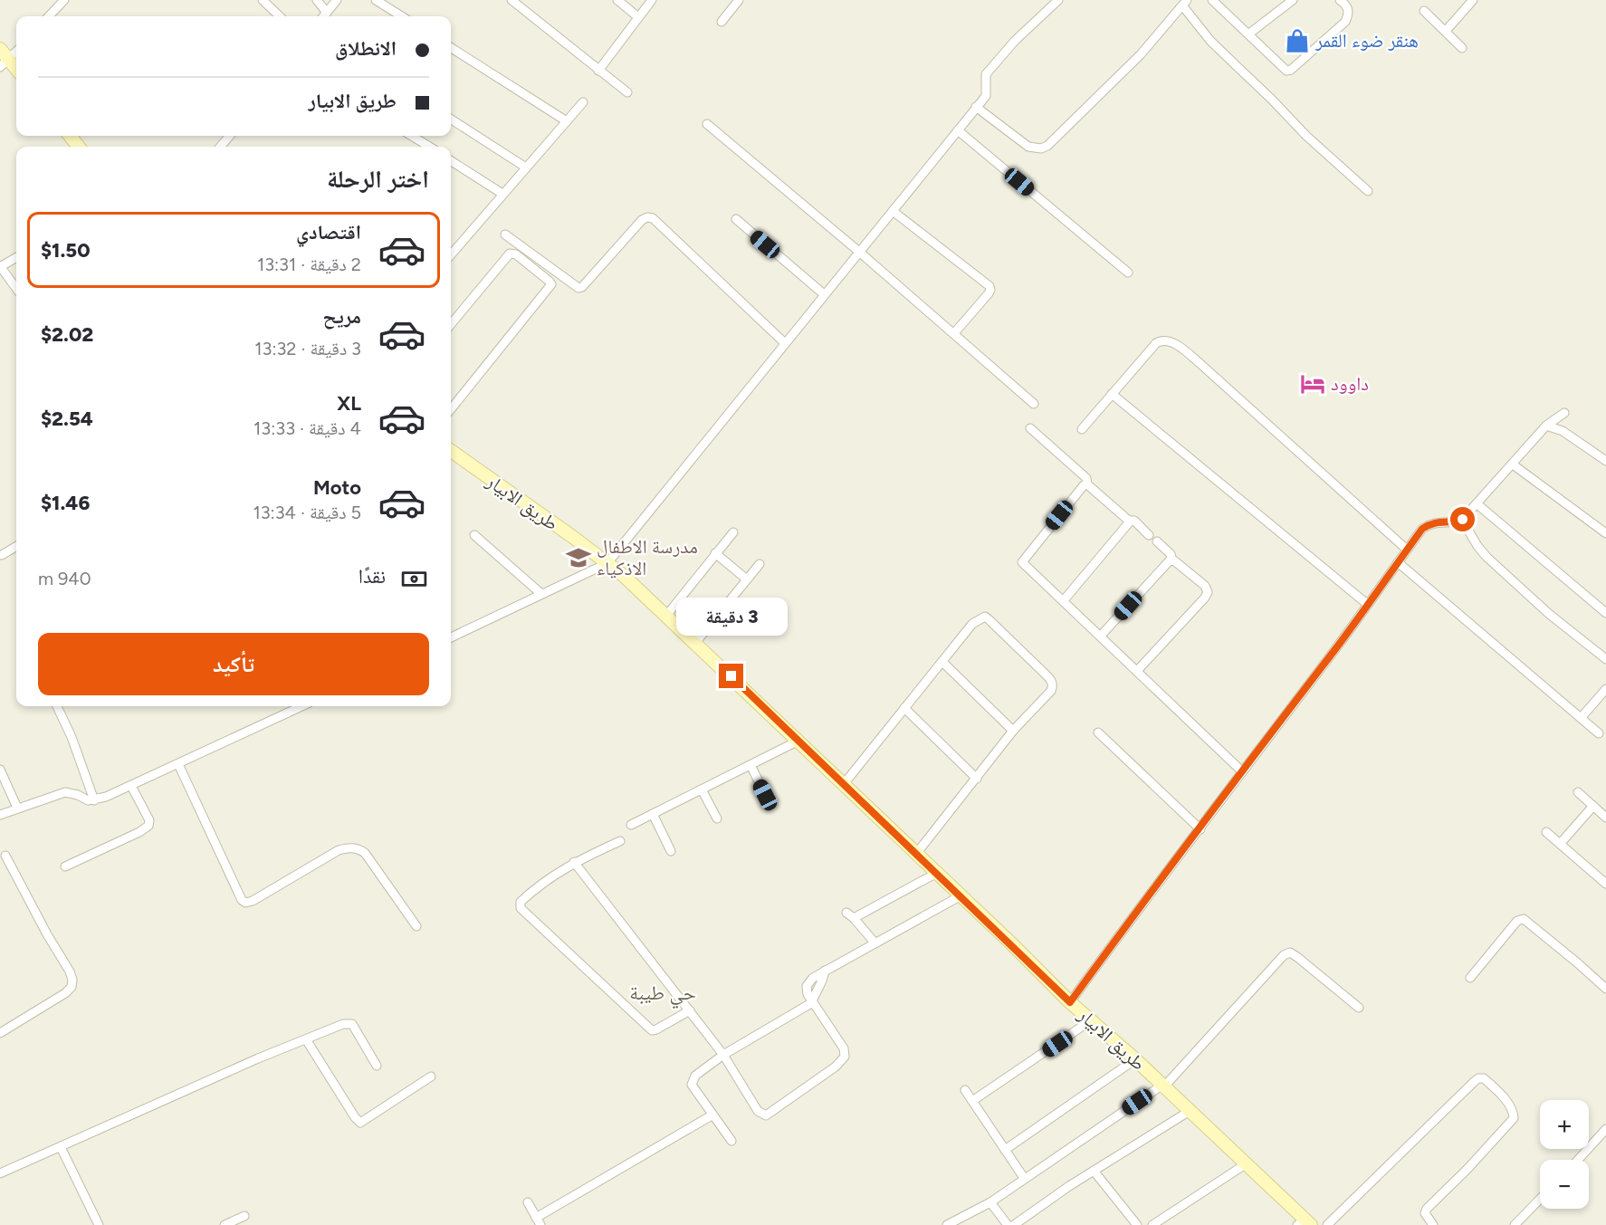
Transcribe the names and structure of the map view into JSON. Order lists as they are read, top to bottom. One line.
{"streets":{"main road":["طريق الابيار"]},"districts":["حي طيبة"],"places":{"shop":["هنقر ضوء القمر"],"hotel":["داوود"],"school or university":["مدرسة الاطفال الاذكياء"]},"page":{"banner":["الانطلاق","طريق الابيار"],"heading":"اختر الرحلة","list":[{"name":"اقتصادي","note":"2 دقيقة · 13:31","value":"$1.50"},{"name":"مريح","note":"3 دقيقة · 13:32","value":"$2.02"},{"name":"XL","note":"4 دقيقة · 13:33","value":"$2.54"},{"name":"Moto","note":"5 دقيقة · 13:34","value":"$1.46"}],"pay":["نقدًا","940 m"],"bubble":"3 دقيقة","buttons":"تأكيد","map_buttons":["+","−"]}}
